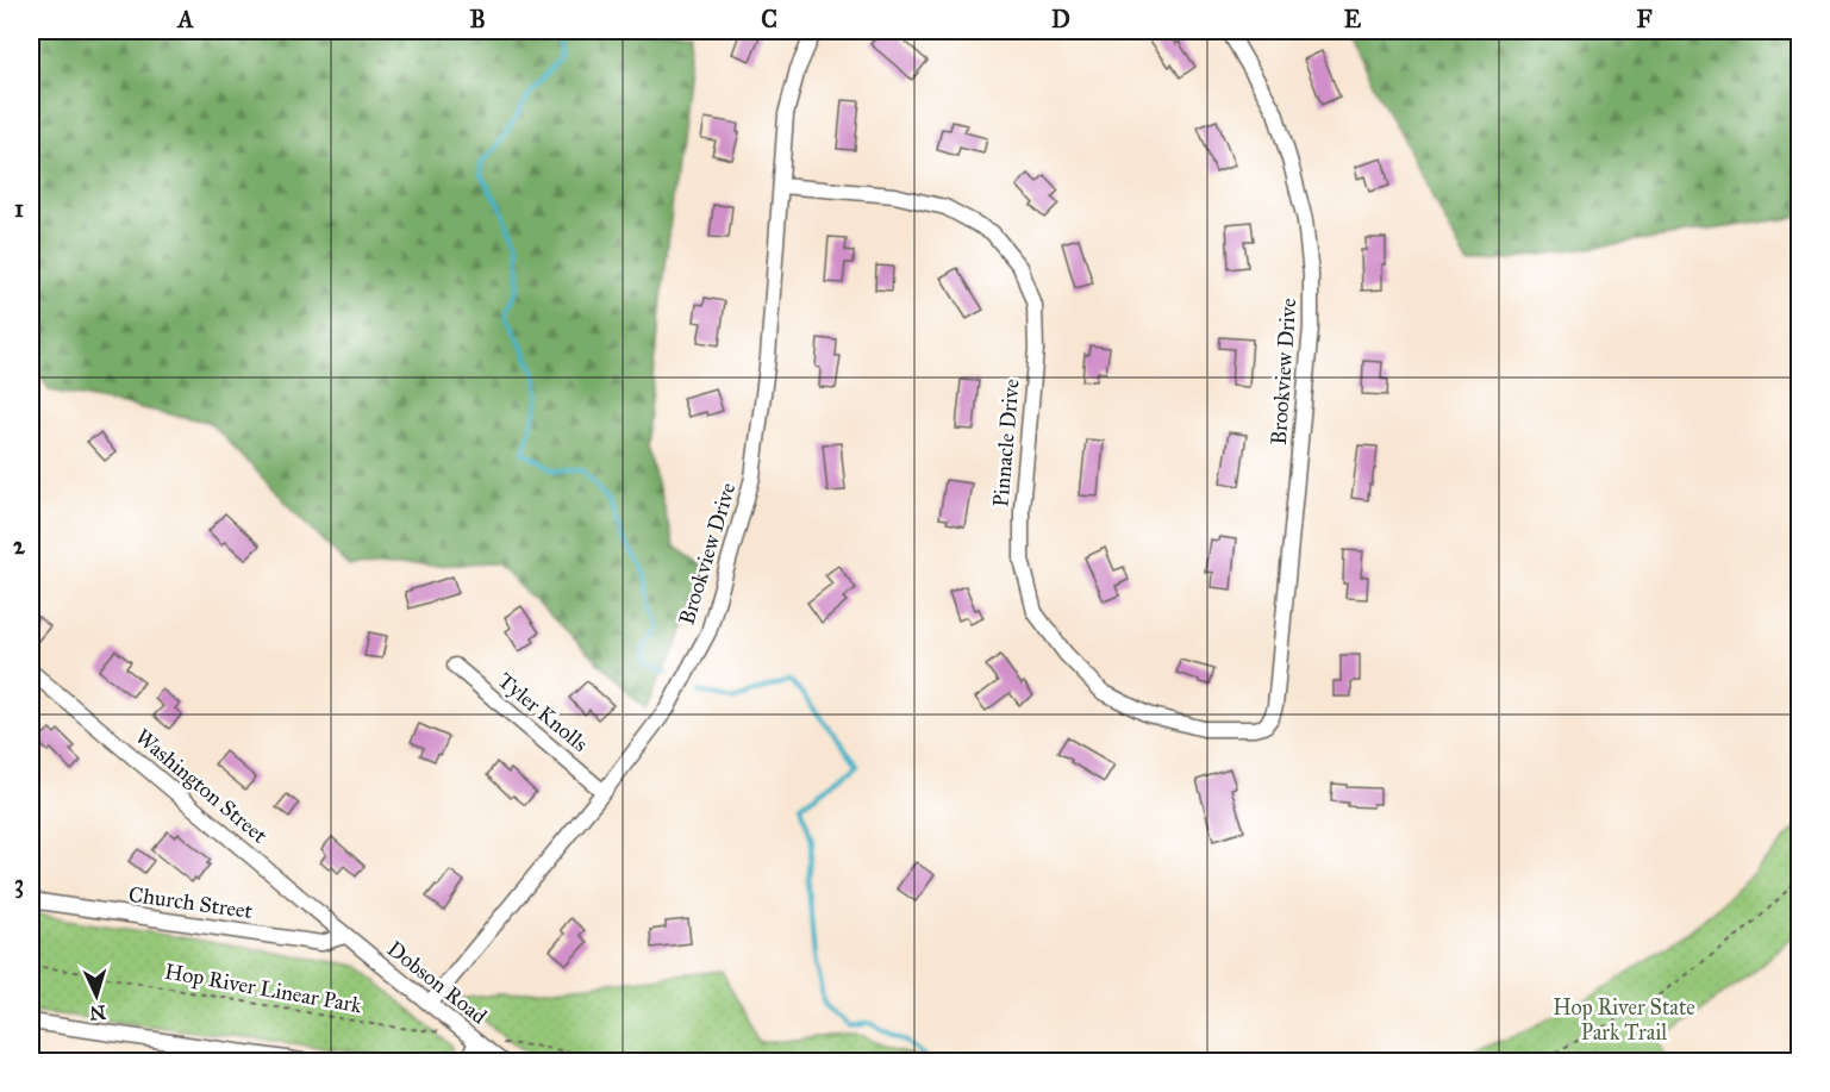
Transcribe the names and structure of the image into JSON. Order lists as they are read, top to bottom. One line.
{"streets":{"street":["Brookview Drive","Pinnacle Drive","Tyler Knolls","Washington Street","Church Street","Dobson Road"],"path":["Hop River Linear Park"]},"crossings":[["Brookview Drive","Pinnacle Drive"],["Brookview Drive","Tyler Knolls"],["Brookview Drive","Dobson Road"],["Washington Street","Church Street"],["Washington Street","Dobson Road"],["Church Street","Dobson Road"]],"parks":["Hop River State Park Trail"],"north":"bottom","grid":{"columns":["A","B","C","D","E","F"],"rows":["1","2","3"]}}
